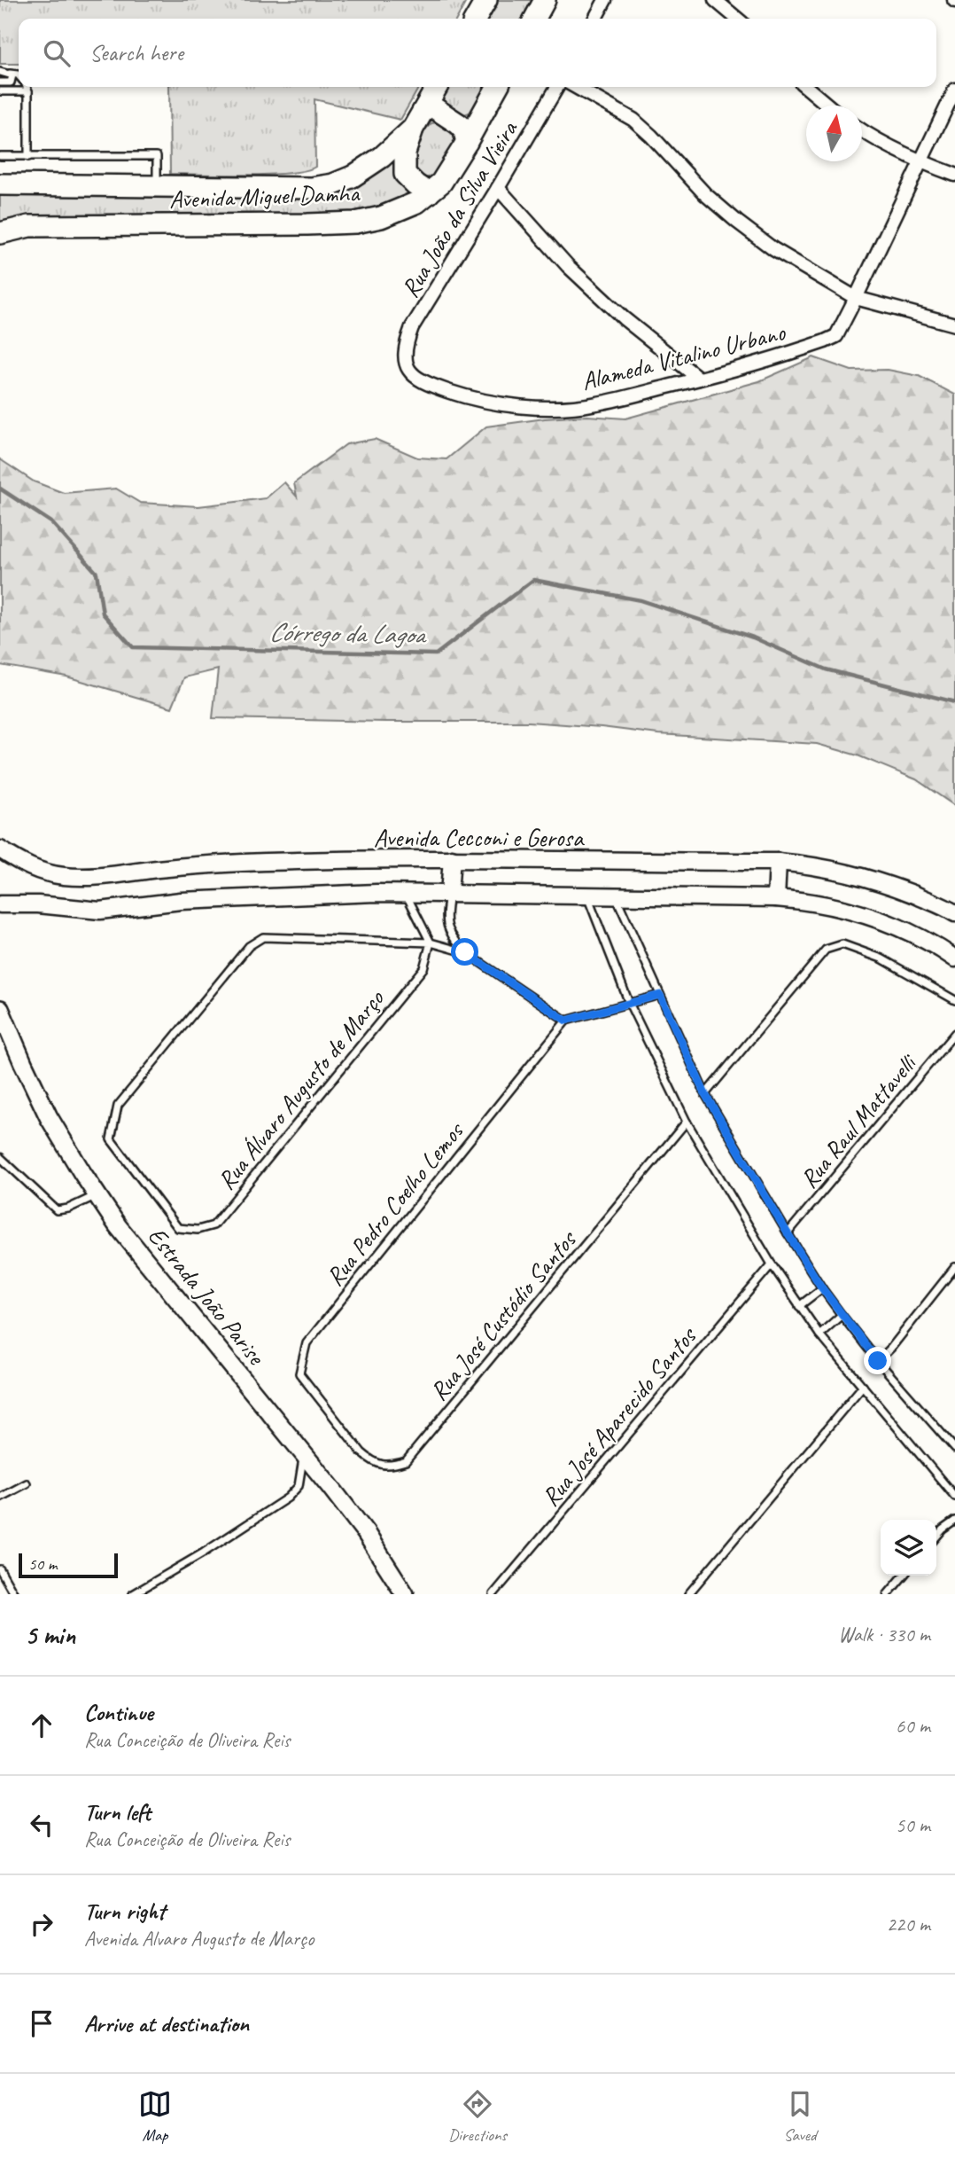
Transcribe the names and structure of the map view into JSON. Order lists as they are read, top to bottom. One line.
{"streets":{"main road":["Avenida Miguel Damha","Estrada João Parise"],"street":["Rua João da Silva Vieira","Alameda Vitalino Urbano","Avenida Cecconi e Gerosa"],"lane":["Rua Álvaro Augusto de Março","Rua Raul Mattavelli","Rua Pedro Coelho Lemos","Rua José Custódio Santos","Rua José Aparecido Santos"]},"crossings":[["Rua João da Silva Vieira","Alameda Vitalino Urbano"],["Rua Pedro Coelho Lemos","Rua José Custódio Santos"]],"water":["Córrego da Lagoa"],"scale_bar":"50 m","north":"top","page":{"search":"Search here","scale":"50 m","heading":["5 min","Walk · 330 m"],"list":[["Continue","Rua Conceição de Oliveira Reis","60 m"],["Turn left","Rua Conceição de Oliveira Reis","50 m"],["Turn right","Avenida Alvaro Augusto de Março","220 m"],"Arrive at destination"],"nav":["Map","Directions","Saved"]}}
